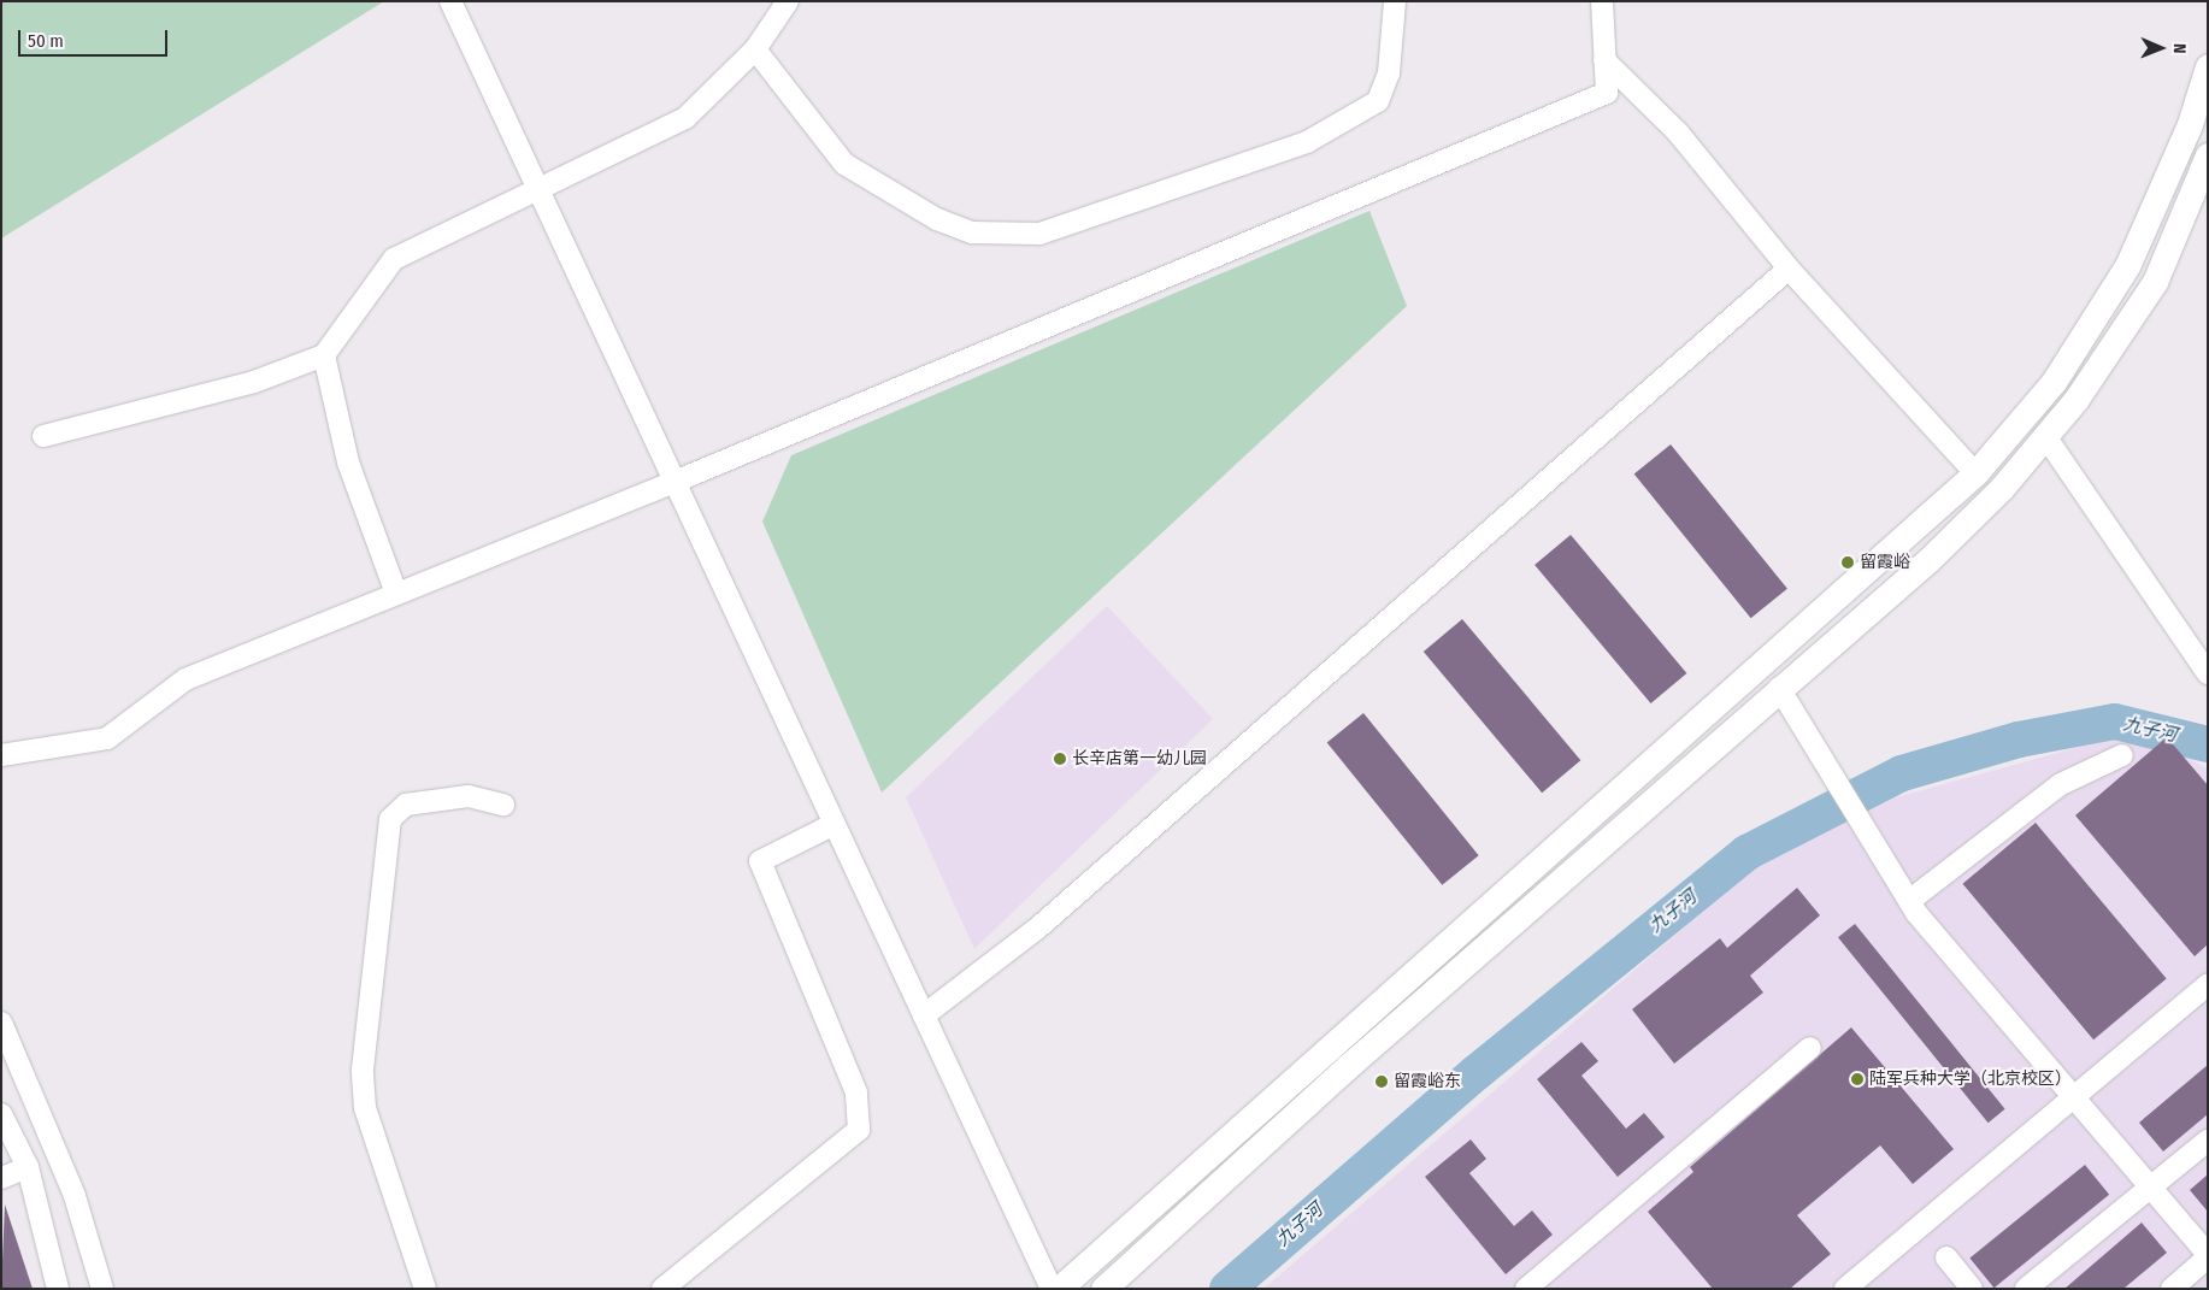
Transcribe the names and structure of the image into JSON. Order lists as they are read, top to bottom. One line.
{"water":["九子河"],"places":["留霞峪","长辛店第一幼儿园","陆军兵种大学（北京校区）","留霞峪东"],"scale_bar":"50 m","north":"right"}
